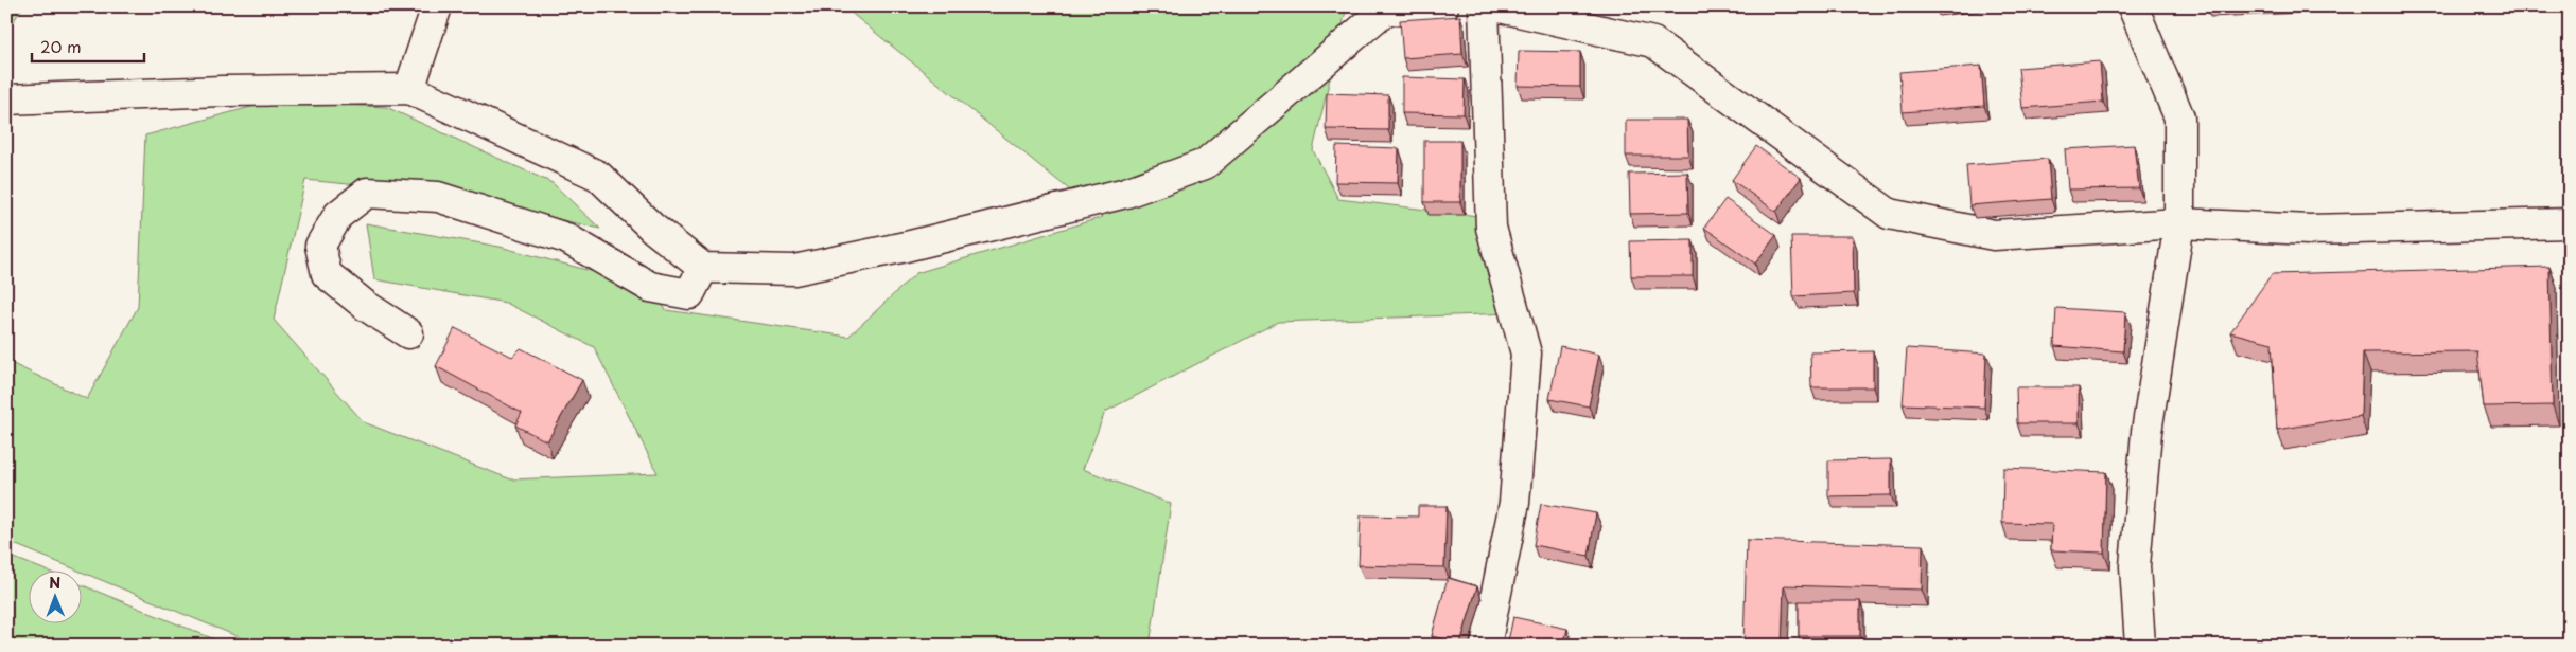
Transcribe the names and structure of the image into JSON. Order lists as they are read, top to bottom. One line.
{"scale_bar":"20 m","north":"top"}
